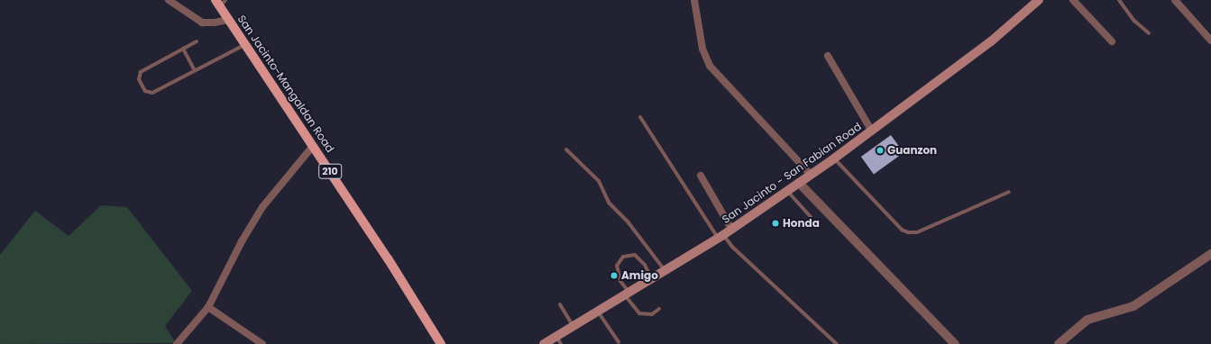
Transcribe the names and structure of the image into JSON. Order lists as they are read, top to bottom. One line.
{"streets":{"main road":["San Jacinto-Mangaldan Road","210","San Jacinto - San Fabian Road"]},"places":["Guanzon","Honda","Amigo"]}
